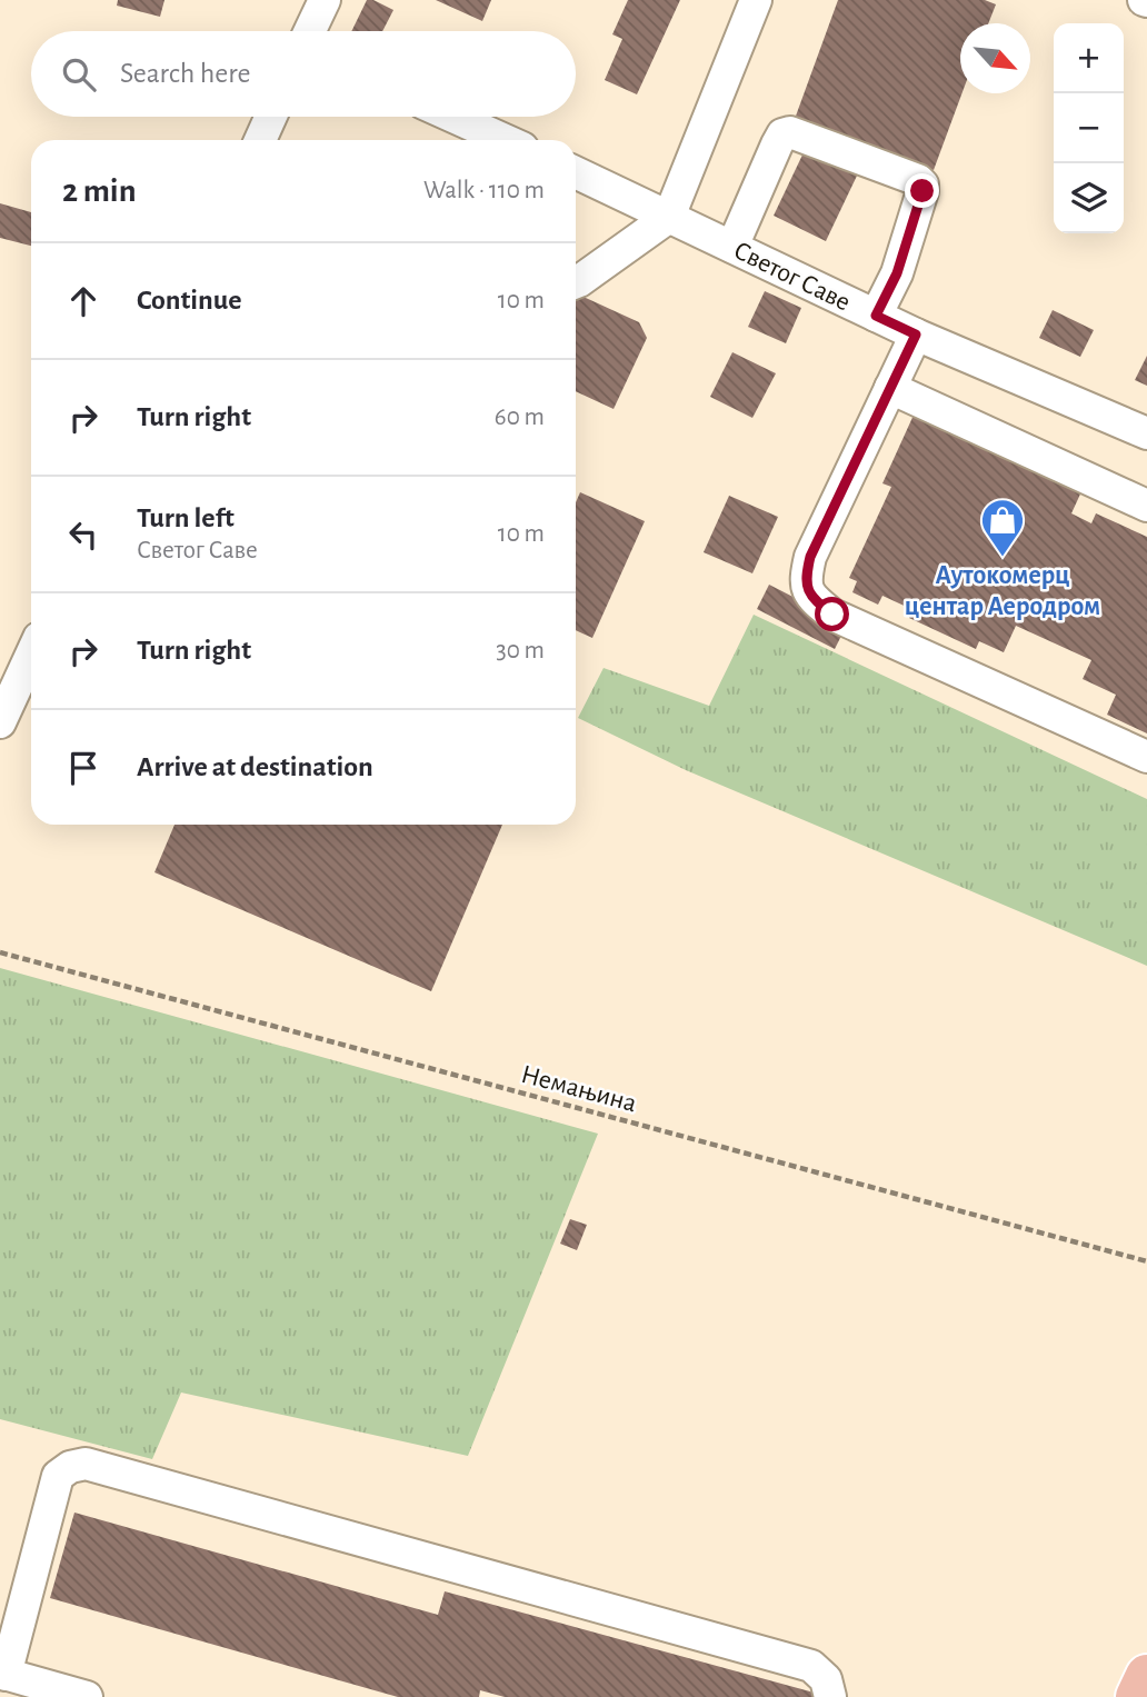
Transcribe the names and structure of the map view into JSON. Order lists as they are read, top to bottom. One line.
{"streets":{"street":["Светог Саве"],"path":["Немањина"]},"places":{"shop":["Аутокомерц центар Аеродром"]},"north":"bottom right","page":{"map_buttons":["+","−"],"search":"Search here","heading":["2 min","Walk · 110 m"],"list":[["Continue","10 m"],["Turn right","60 m"],["Turn left","Светог Саве","10 m"],["Turn right","30 m"],"Arrive at destination"]}}
